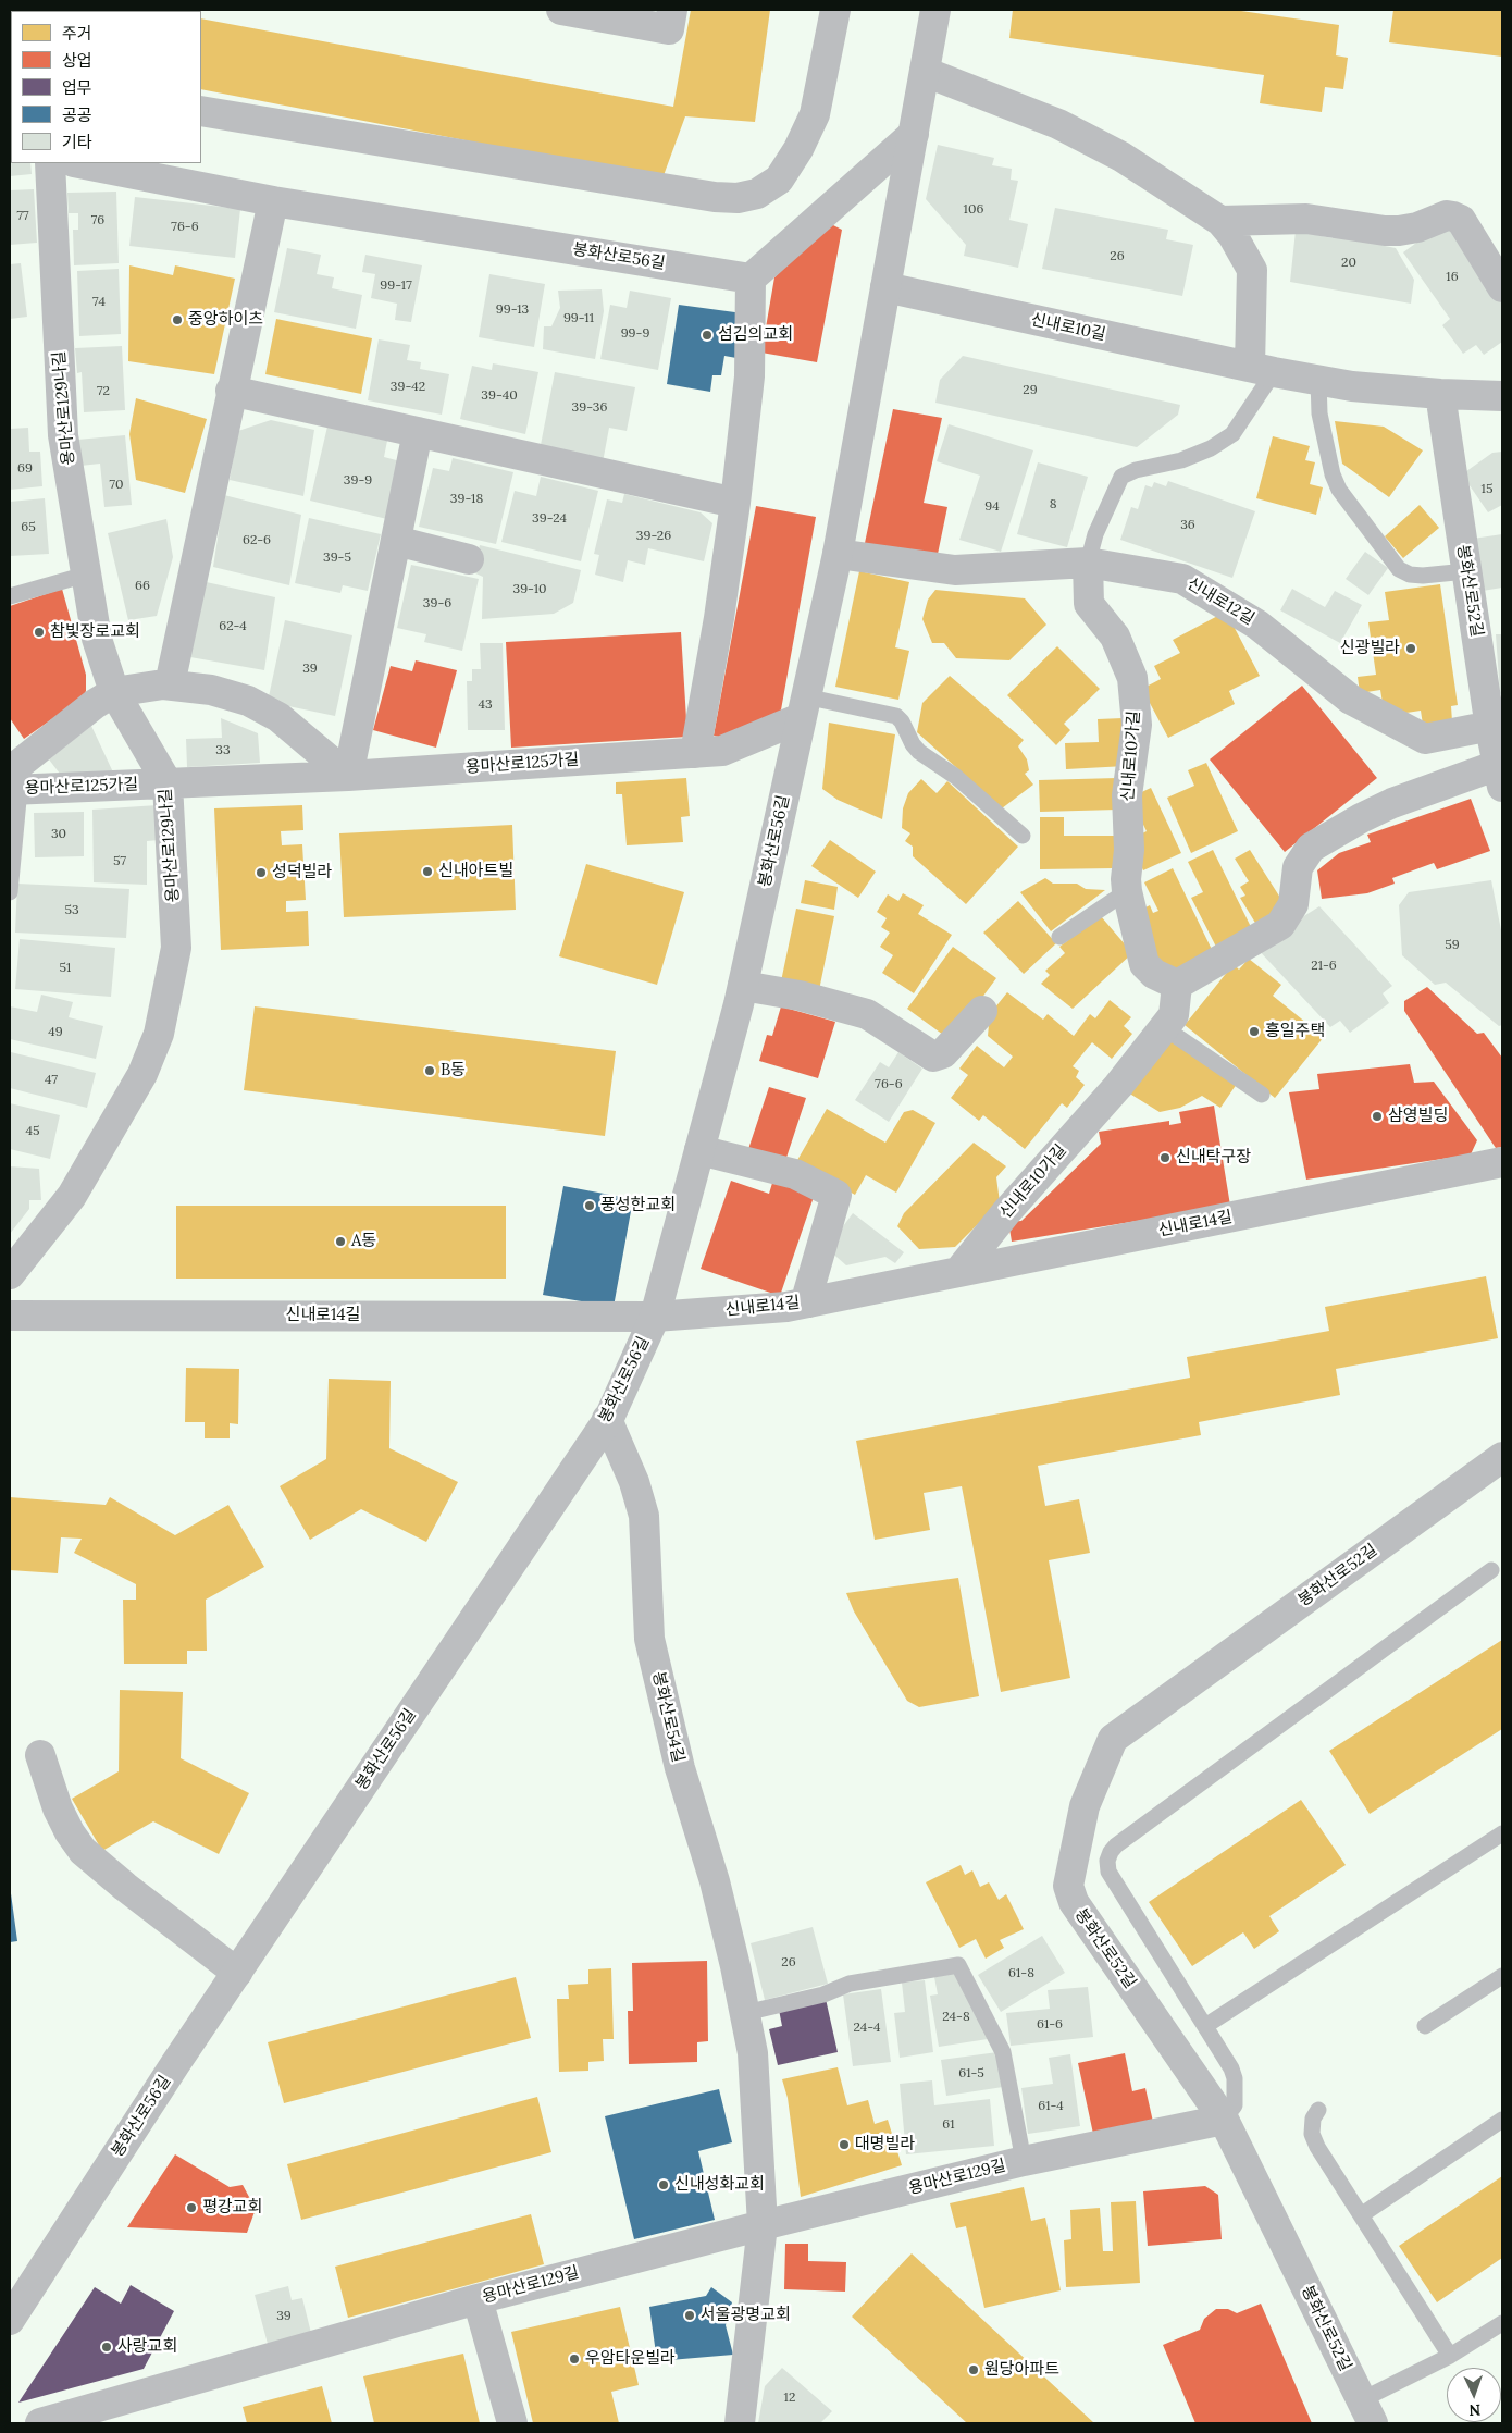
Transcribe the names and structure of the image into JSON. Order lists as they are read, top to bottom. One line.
{"streets":{"street":["봉화산로56길","신내로10길","용마산로129나길","봉화산로52길","신내로12길","신내로10가길","용마산로125가길","신내로14길","봉화산로54길","용마산로129길"]},"crossings":[["봉화산로56길","신내로10길"],["봉화산로56길","신내로12길"],["봉화산로56길","용마산로125가길"],["봉화산로56길","신내로14길"],["봉화산로56길","봉화산로54길"],["신내로10길","봉화산로52길"],["신내로10길","신내로10가길"],["용마산로129나길","용마산로125가길"],["봉화산로52길","신내로12길"],["봉화산로52길","용마산로129길"],["신내로12길","신내로10가길"],["신내로10가길","신내로14길"],["봉화산로54길","용마산로129길"]],"places":["중앙하이츠","섬김의교회","참빛장로교회","신광빌라","신내아트빌","성덕빌라","흥일주택","B동","삼영빌딩","신내탁구장","풍성한교회","A동","대명빌라","신내성화교회","평강교회","서울광명교회","사랑교회","우암타운빌라","원당아파트"],"house_numbers":["106","77","76","76-6","26","20","16","99-17","74","99-13","99-11","99-9","39-42","29","72","39-40","39-36","69","39-9","70","15","39-18","8","94","39-24","36","65","39-26","62-6","39-5","66","39-10","39-6","62-4","39","43","33","30","57","53","59","21-6","51","49","47","76-6","45","26","61-8","24-8","61-6","24-4","61-5","61-4","61","39","12"],"legend":["주거","상업","업무","공공","기타"],"north":"bottom"}
